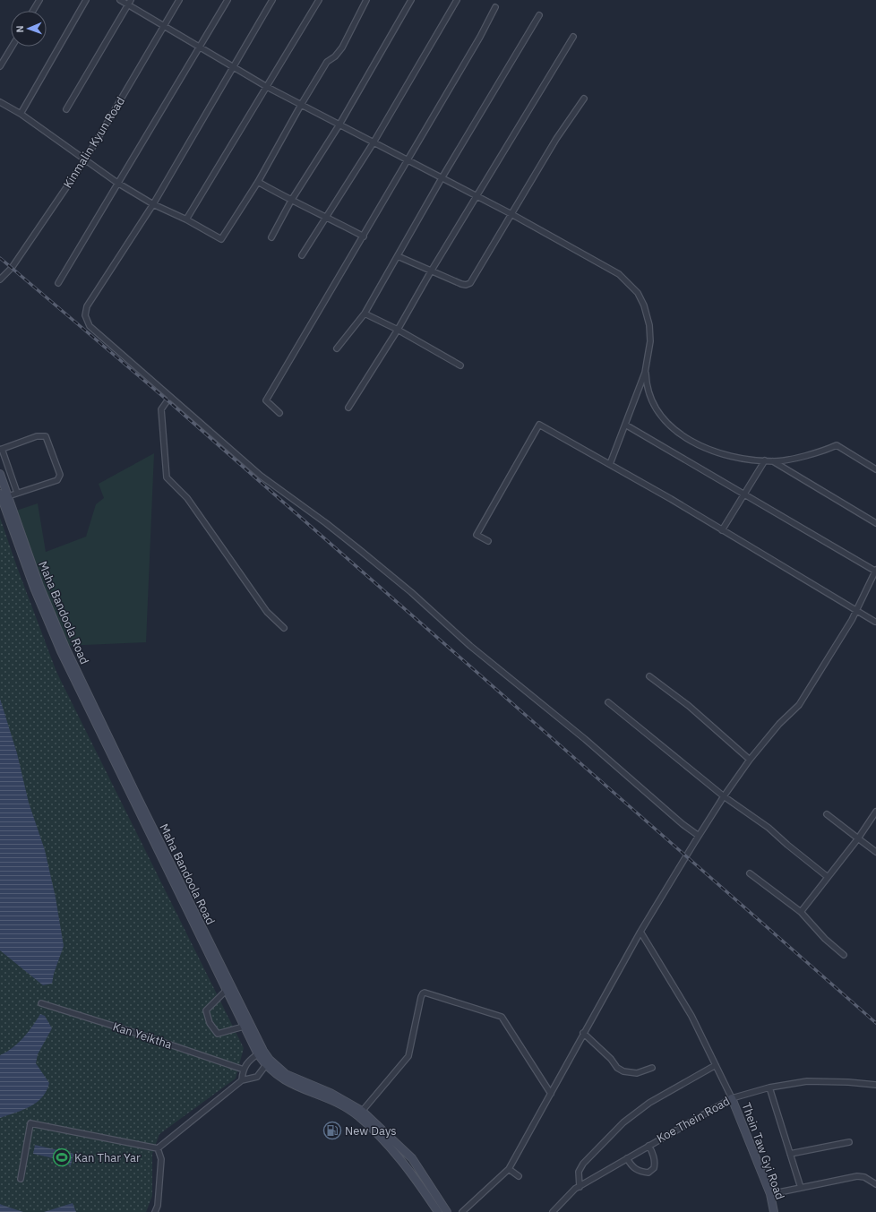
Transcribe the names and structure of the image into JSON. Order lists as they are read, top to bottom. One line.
{"streets":{"main road":["Maha Bandoola Road","Thein Taw Gyi Road"],"street":["Kinmalin Kyun Road","Kan Yeiktha","Koe Thein Road"]},"crossings":[["Koe Thein Road","Thein Taw Gyi Road"]],"places":{"fuel station":["New Days"],"sports":["Kan Thar Yar"]},"north":"left"}
